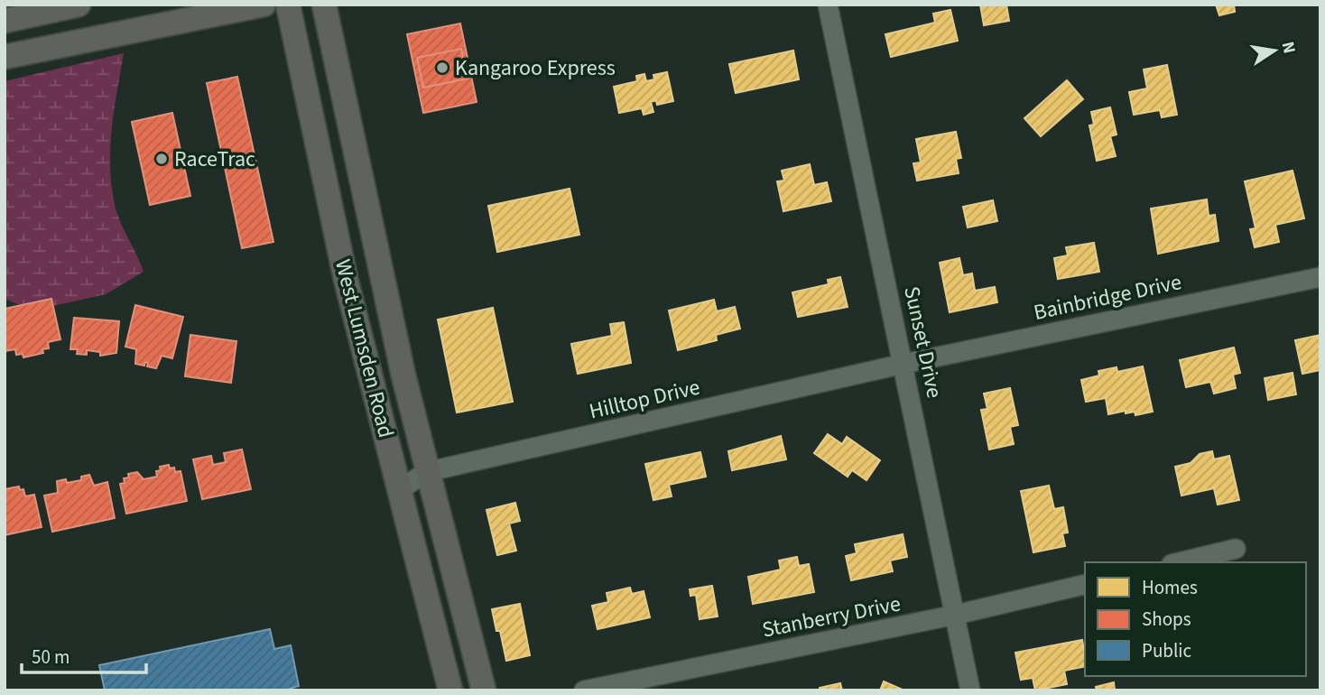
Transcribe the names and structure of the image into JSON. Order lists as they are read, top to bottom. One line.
{"streets":{"main road":["West Lumsden Road"],"street":["Bainbridge Drive","Sunset Drive","Hilltop Drive","Stanberry Drive"]},"crossings":[["Bainbridge Drive","Sunset Drive"],["Bainbridge Drive","Hilltop Drive"],["Sunset Drive","Hilltop Drive"],["Sunset Drive","Stanberry Drive"],["West Lumsden Road","Hilltop Drive"]],"places":["Kangaroo Express","RaceTrac"],"legend":["Homes","Shops","Public"],"scale_bar":"50 m","north":"right"}
